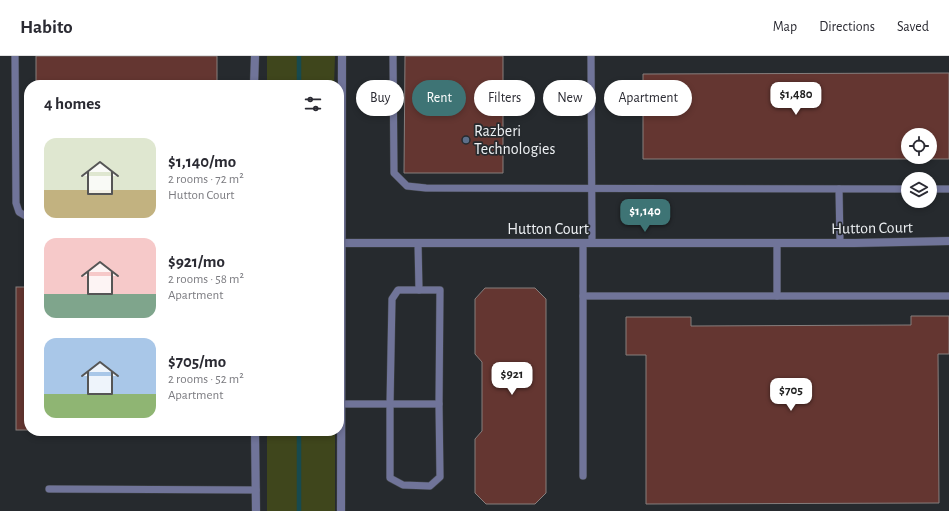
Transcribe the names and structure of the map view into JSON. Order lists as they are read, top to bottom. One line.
{"streets":{"street":["Hutton Court"]},"places":["Razberi Technologies"],"page":{"header":"Habito","nav":["Map","Directions","Saved"],"chip":["Buy","Rent","Filters","New","Apartment"],"heading":"4 homes","price":["$1,480","$1,140","$921","$705"],"list":[{"name":"$1,140/mo","note":"2 rooms · 72 m² · Hutton Court"},{"name":"$921/mo","note":"2 rooms · 58 m² · Apartment"},{"name":"$705/mo","note":"2 rooms · 52 m² · Apartment"}]}}
